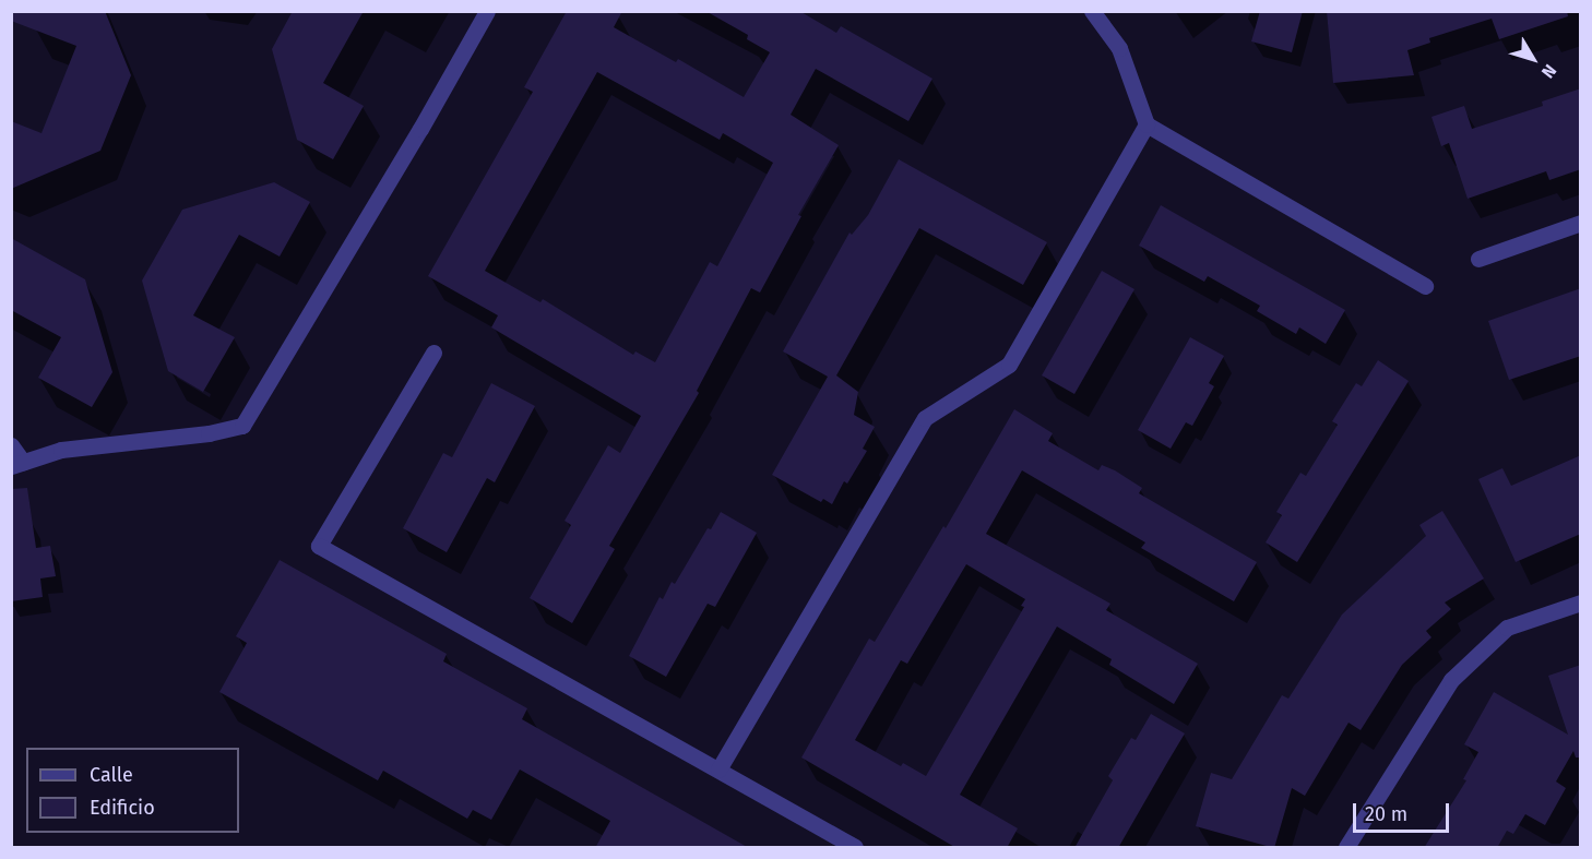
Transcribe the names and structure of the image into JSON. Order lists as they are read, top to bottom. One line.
{"legend":["Calle","Edificio"],"scale_bar":"20 m","north":"bottom right"}
